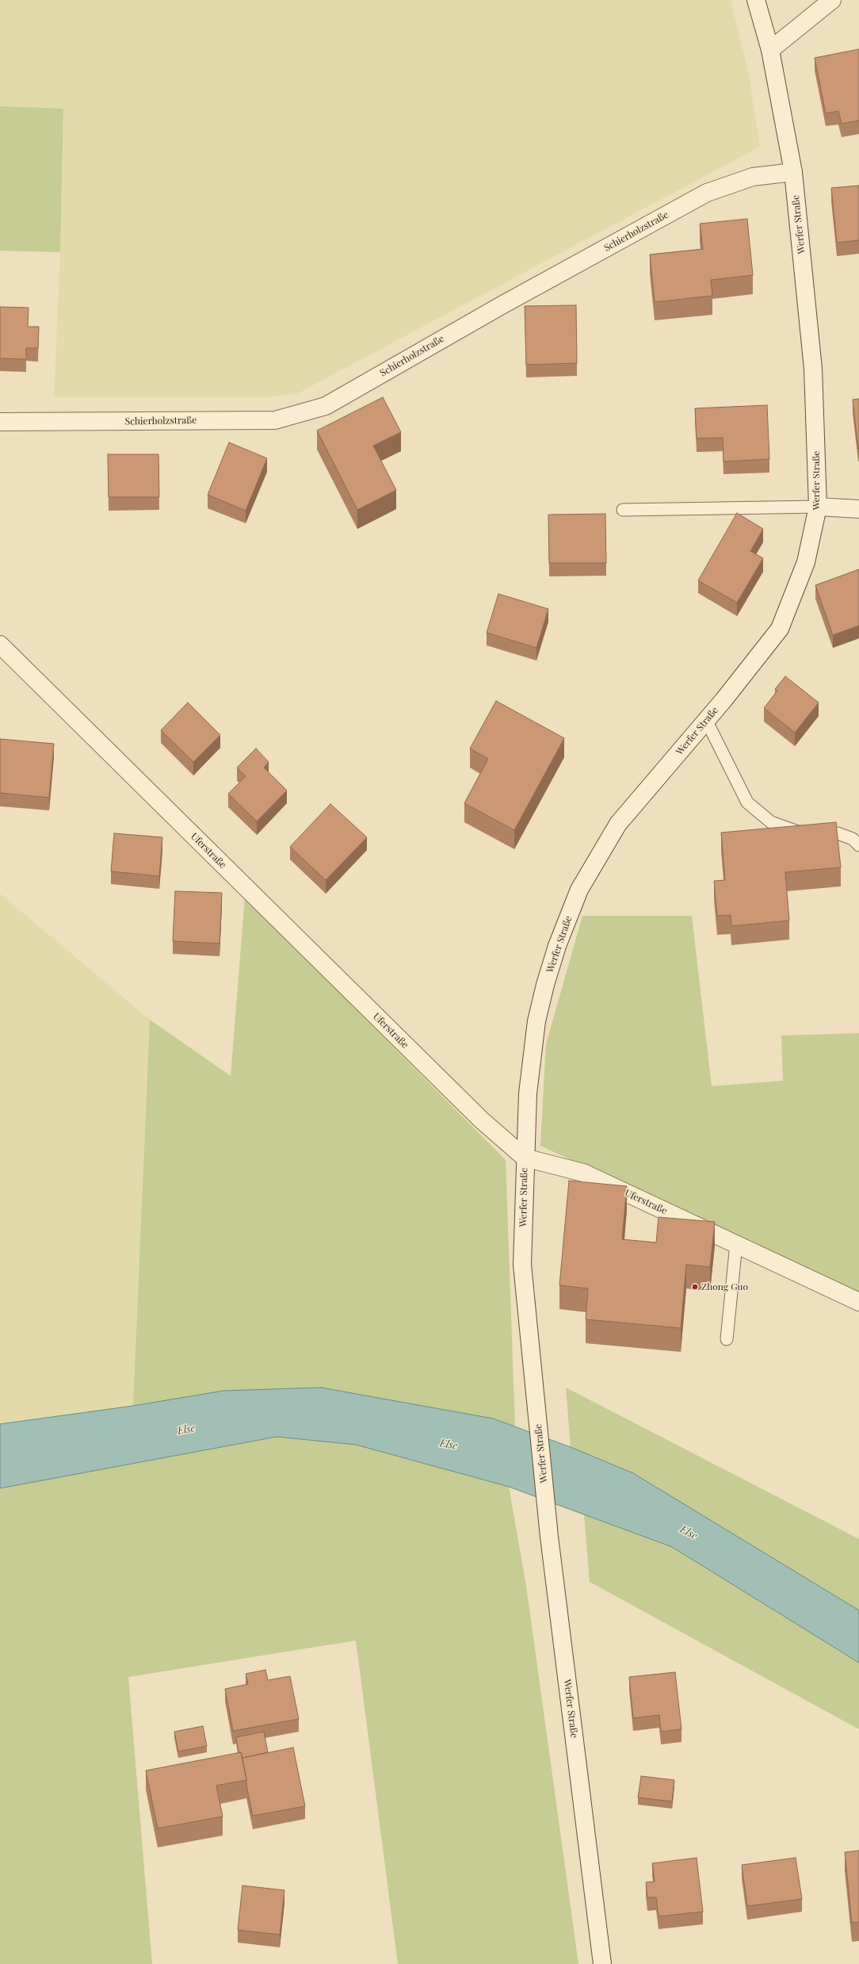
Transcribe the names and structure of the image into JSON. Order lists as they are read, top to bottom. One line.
{"streets":{"street":["Werfer Straße","Schierholzstraße","Uferstraße"]},"crossings":[["Werfer Straße","Schierholzstraße"],["Werfer Straße","Uferstraße"]],"water":["Else"],"places":["Zhong Guo"]}
